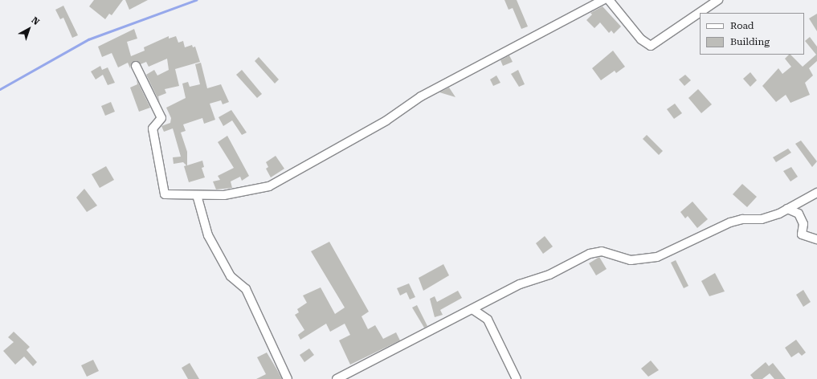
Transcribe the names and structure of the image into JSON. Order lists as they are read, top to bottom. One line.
{"legend":["Road","Building"],"north":"top right"}
